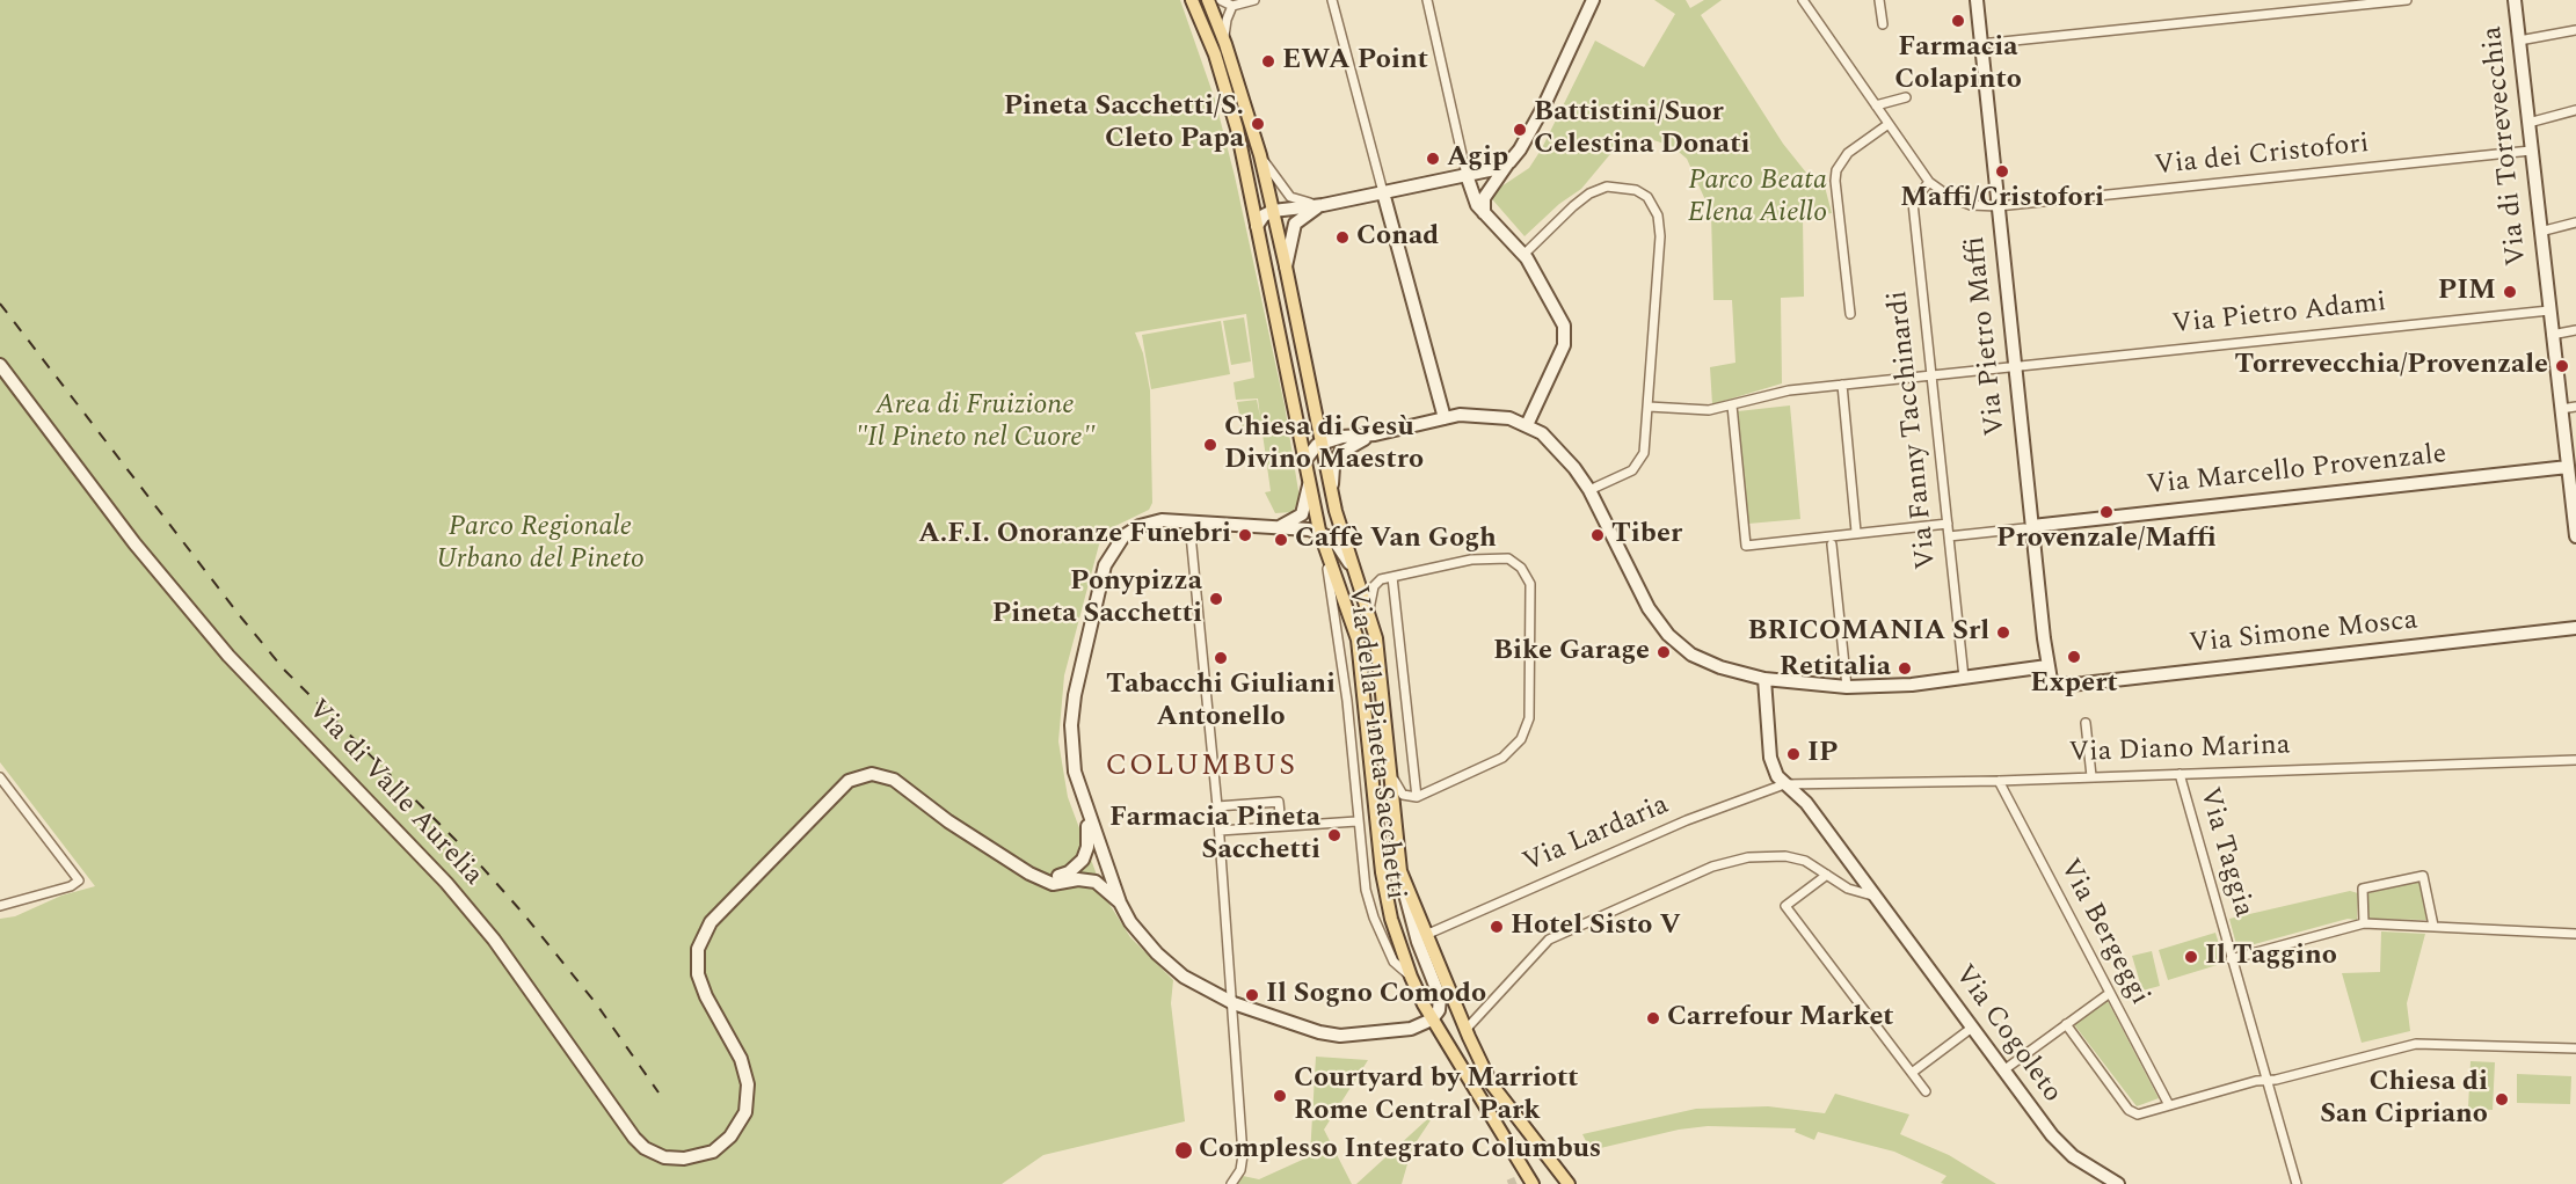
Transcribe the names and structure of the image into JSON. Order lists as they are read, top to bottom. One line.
{"streets":{"main road":["Via della Pineta Sacchetti"],"street":["Via di Torrevecchia","Via dei Cristofori","Via Pietro Adami","Via Pietro Maffi","Via Fanny Tacchinardi","Via Marcello Provenzale","Via Simone Mosca","Via Diano Marina","Via di Valle Aurelia","Via Lardaria","Via Taggia","Via Bergeggi","Via Cogoleto"]},"crossings":[["Via di Torrevecchia","Via dei Cristofori"],["Via di Torrevecchia","Via Pietro Adami"],["Via di Torrevecchia","Via Marcello Provenzale"],["Via dei Cristofori","Via Pietro Maffi"],["Via dei Cristofori","Via Fanny Tacchinardi"],["Via Pietro Adami","Via Pietro Maffi"],["Via Pietro Adami","Via Fanny Tacchinardi"],["Via Pietro Maffi","Via Marcello Provenzale"],["Via Pietro Maffi","Via Simone Mosca"],["Via della Pineta Sacchetti","Via Lardaria"],["Via Diano Marina","Via Lardaria"],["Via Diano Marina","Via Taggia"],["Via Diano Marina","Via Bergeggi"],["Via Diano Marina","Via Cogoleto"],["Via Lardaria","Via Cogoleto"]],"districts":["COLUMBUS"],"parks":["Parco Beata Elena Aiello","Area di Fruizione \"Il Pineto nel Cuore\"","Parco Regionale Urbano del Pineto"],"places":["Farmacia Colapinto","EWA Point","Pineta Sacchetti/S. Cleto Papa","Battistini/Suor Celestina Donati","Agip","Maffi/Cristofori","Conad","PIM","Torrevecchia/Provenzale","Chiesa di Gesù Divino Maestro","Provenzale/Maffi","A.F.I. Onoranze Funebri","Tiber","Caffè Van Gogh","Ponypizza Pineta Sacchetti","BRICOMANIA Srl","Bike Garage","Expert","Tabacchi Giuliani Antonello","Retitalia","IP","Farmacia Pineta Sacchetti","Hotel Sisto V","Il Taggino","Il Sogno Comodo","Carrefour Market","Courtyard by Marriott Rome Central Park","Chiesa di San Cipriano","Complesso Integrato Columbus"]}
